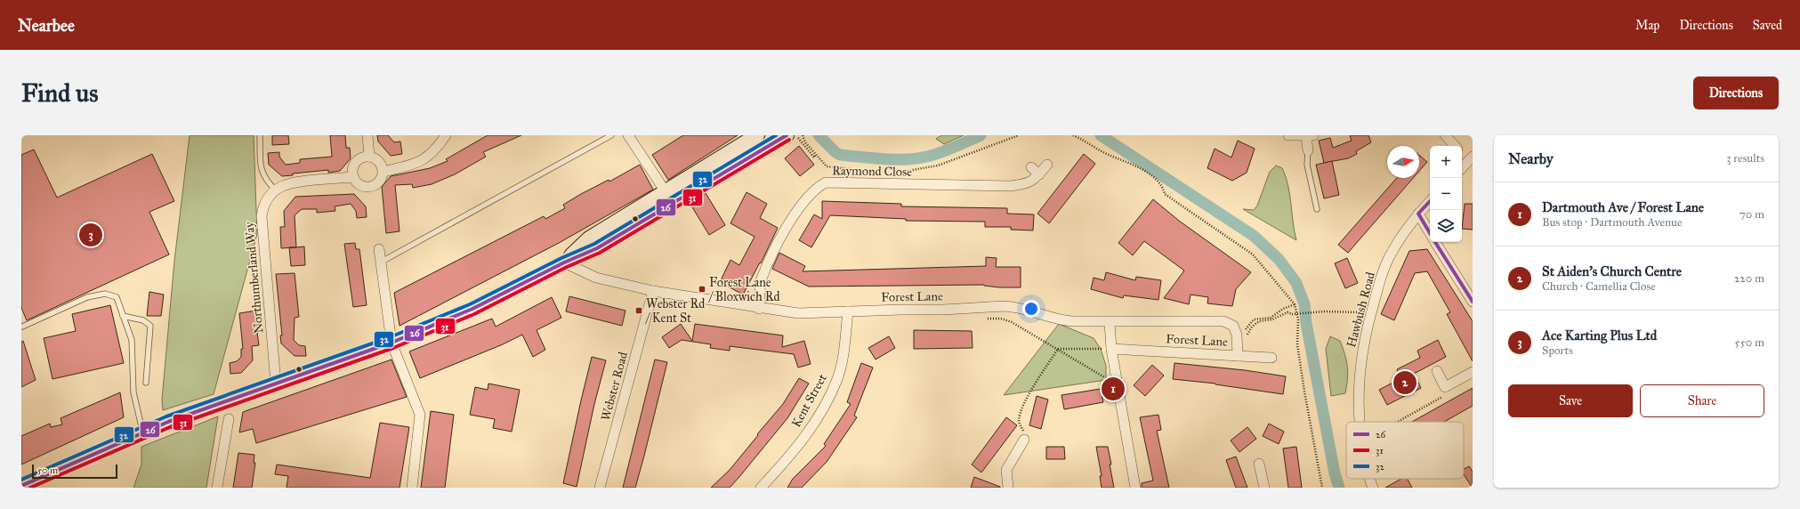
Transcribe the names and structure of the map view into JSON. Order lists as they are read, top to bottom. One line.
{"streets":{"street":["Raymond Close","Northumberland Way","Forest Lane","Hawbush Road","Webster Road","Kent Street"]},"crossings":[["Raymond Close","Forest Lane"],["Forest Lane","Webster Road"],["Forest Lane","Kent Street"]],"places":{"transit":["Forest Lane / Bloxwich Rd","Webster Rd / Kent St"]},"lines":["transit line 26","transit line 32","transit line 31"],"legend":["26","31","32"],"scale_bar":"50 m","north":"right","page":{"header":"Nearbee","nav":["Map","Directions","Saved"],"buttons":["Directions",["Save","Share"]],"title":"Find us","heading":["Nearby","3 results"],"map_buttons":["+","−"],"list":[{"mark":"1","name":"Dartmouth Ave / Forest Lane","note":"Bus stop · Dartmouth Avenue","value":"70 m"},{"mark":"2","name":"St Aiden's Church Centre","note":"Church · Camellia Close","value":"220 m"},{"mark":"3","name":"Ace Karting Plus Ltd","note":"Sports","value":"550 m"}],"pins":["3","2","1"],"scale":"50 m"}}
